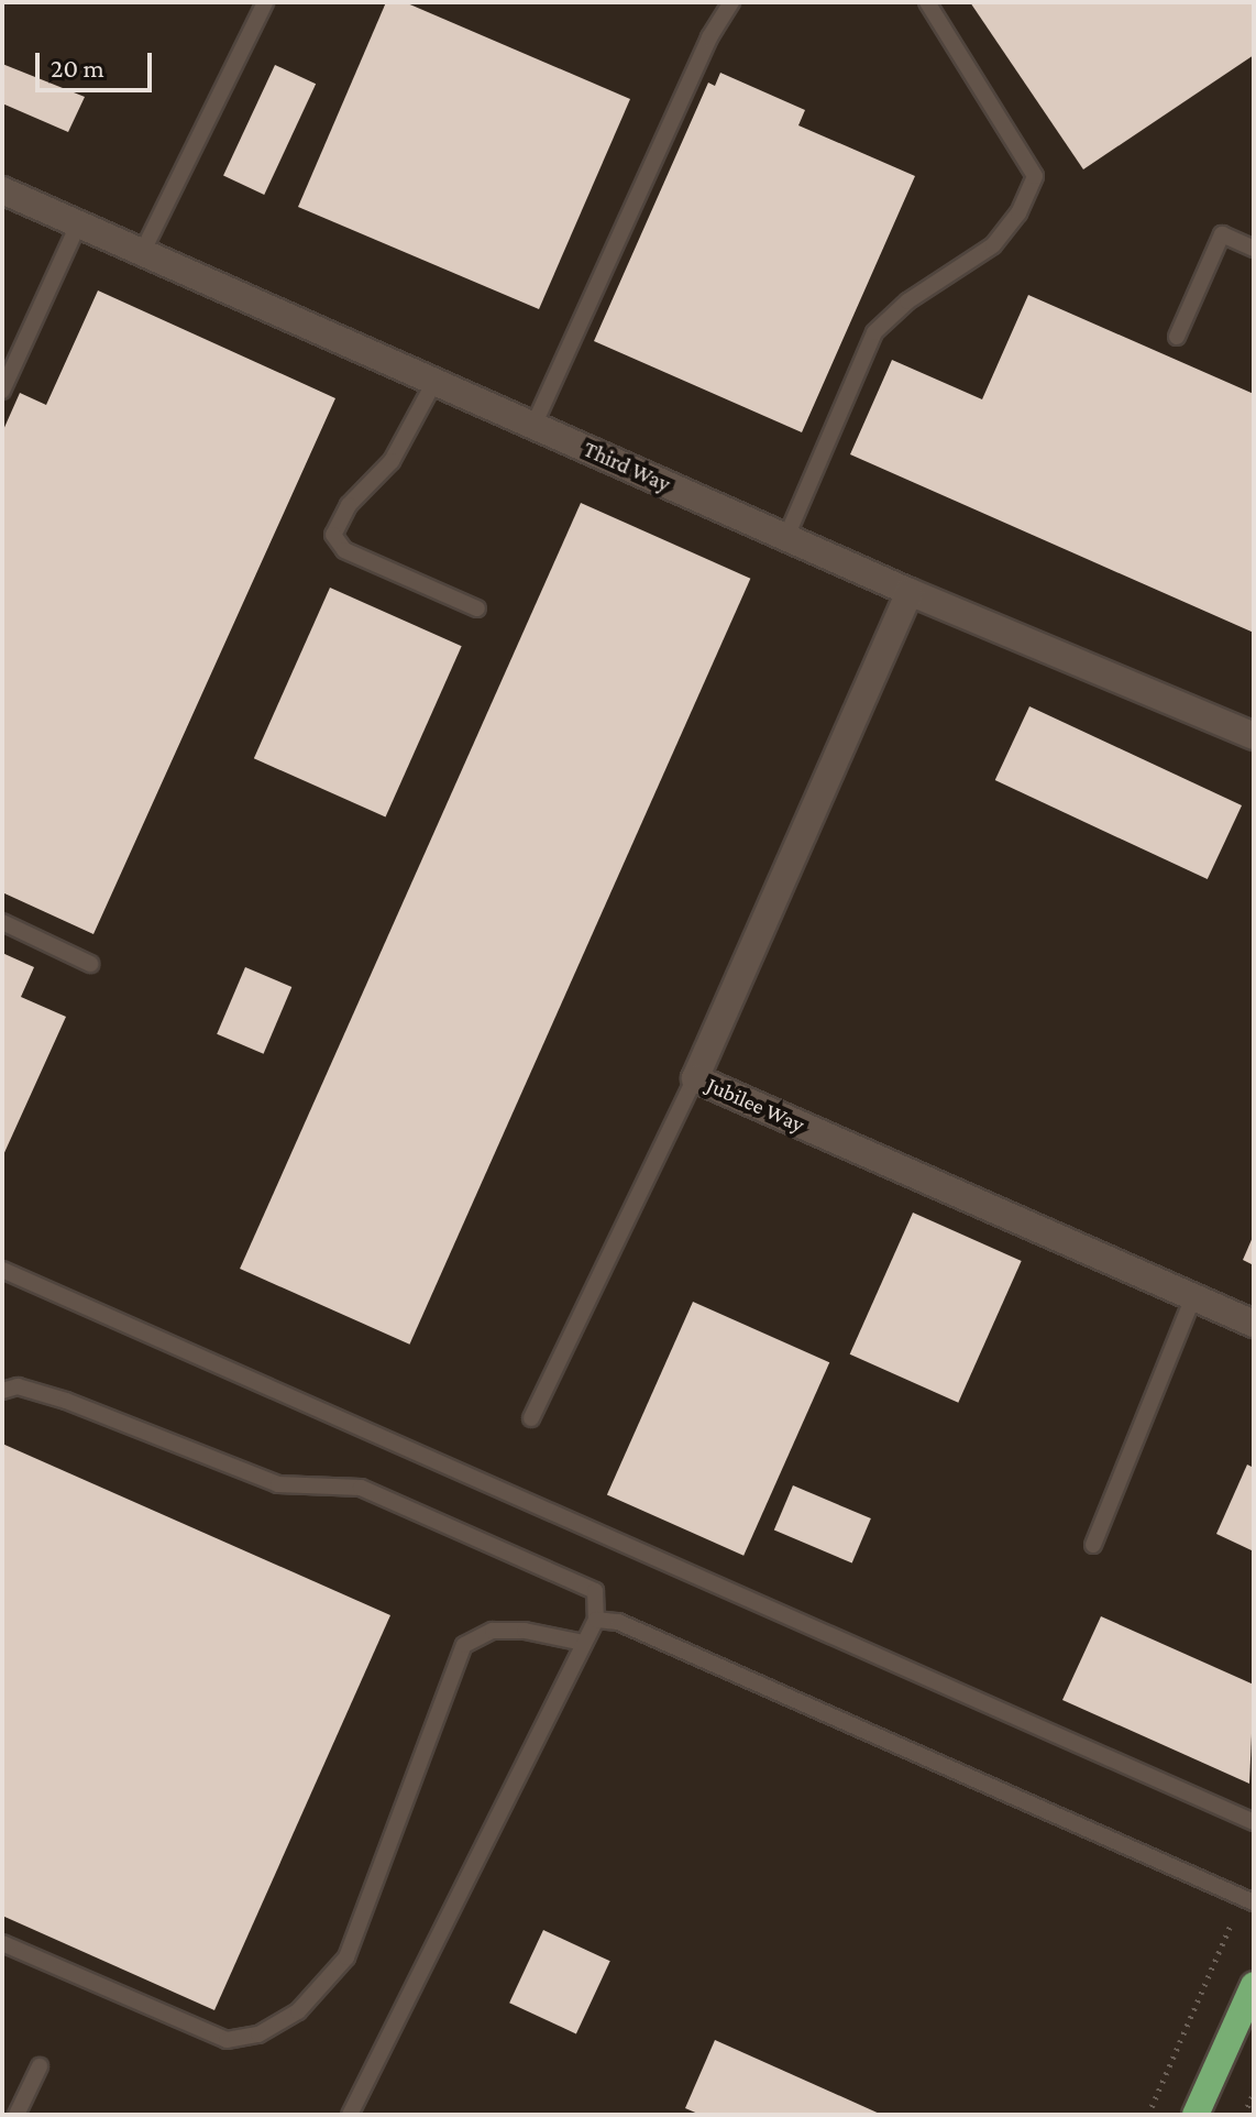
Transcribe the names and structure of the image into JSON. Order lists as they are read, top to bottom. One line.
{"streets":{"street":["Third Way","Jubilee Way"]},"crossings":[["Third Way","Jubilee Way"]],"scale_bar":"20 m"}
